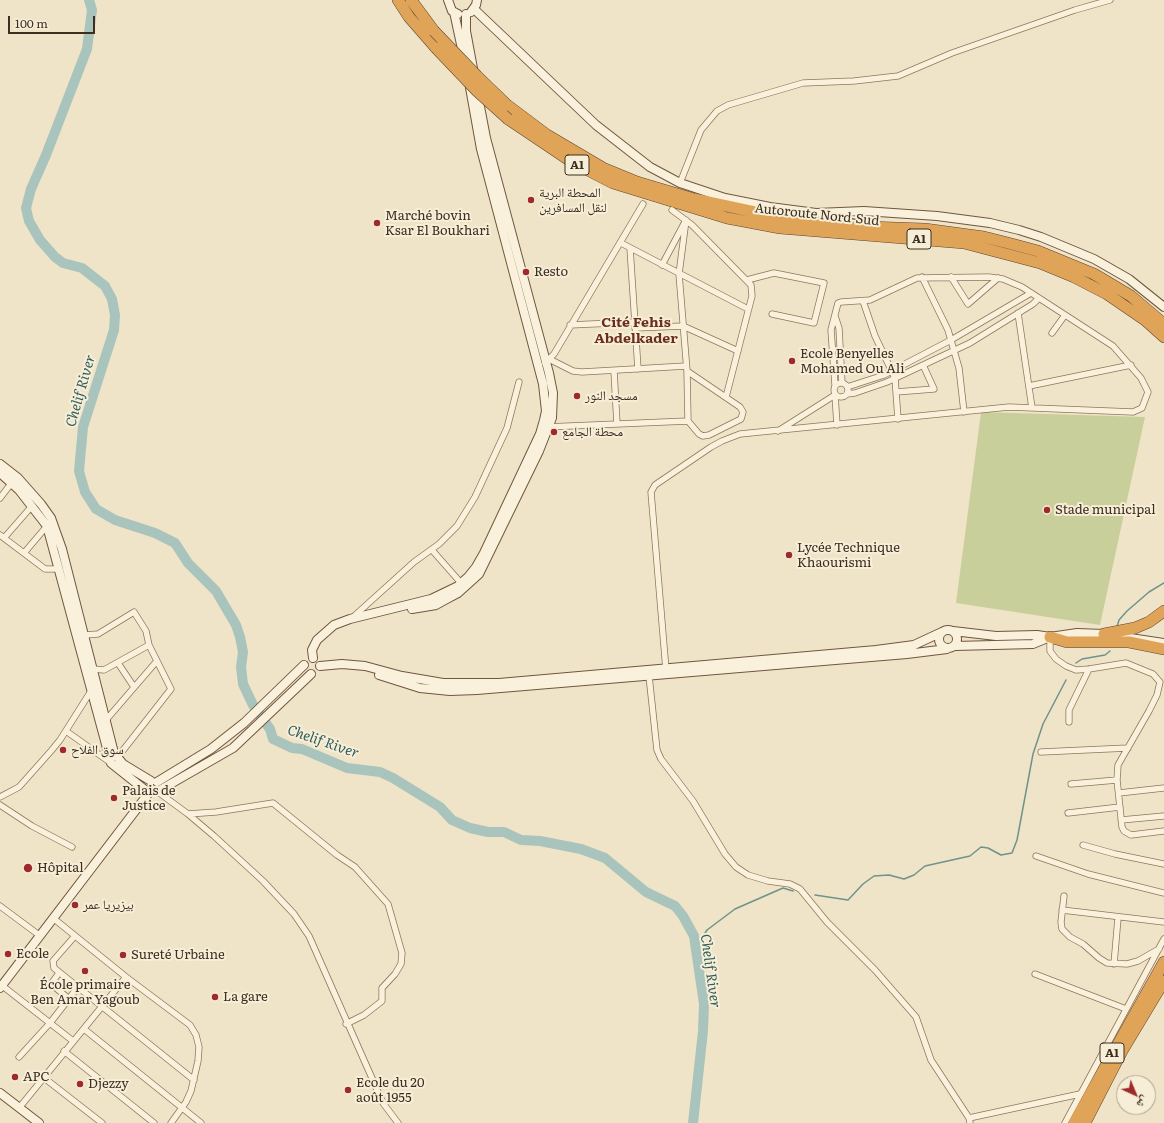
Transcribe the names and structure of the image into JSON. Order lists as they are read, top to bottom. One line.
{"streets":{"highway":["A1","Autoroute Nord-Sud"]},"districts":["Cité Fehis Abdelkader"],"water":["Chelif River"],"places":["المحطة البرية لنقل المسافرين","Marché bovin Ksar El Boukhari","Resto","Ecole Benyelles Mohamed Ou Ali","مسجد النور","محطة الجامع","Stade municipal","Lycée Technique Khaourismi","سوق الفلاح","Palais de Justice","Hôpital","بيزيريا عمر","Ecole","Sureté Urbaine","École primaire Ben Amar Yagoub","La gare","APC","Djezzy","Ecole du 20 août 1955"],"scale_bar":"100 m","north":"bottom right"}
